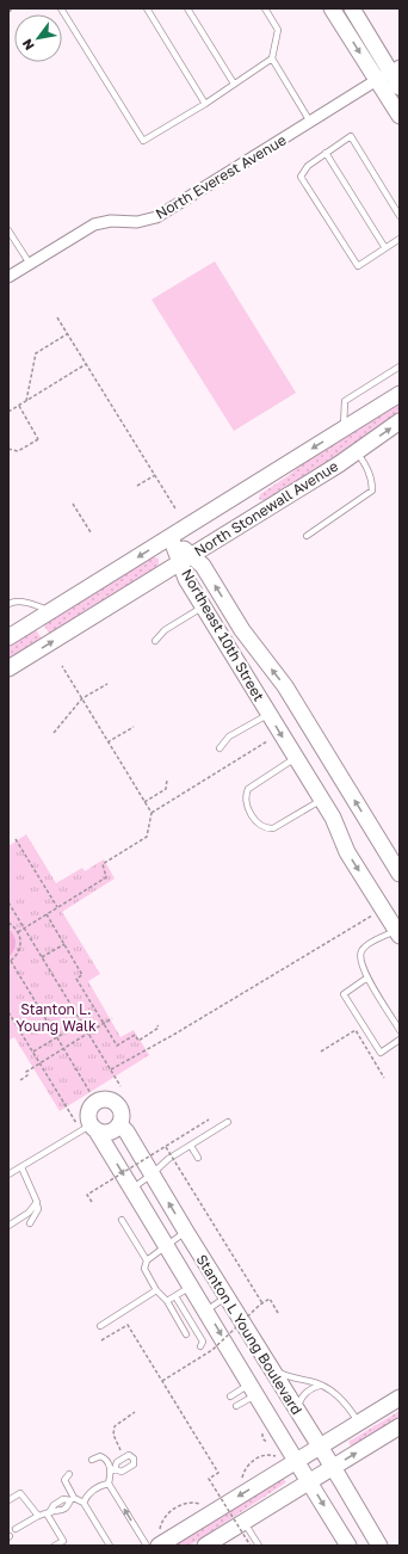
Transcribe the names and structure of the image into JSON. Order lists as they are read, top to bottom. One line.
{"streets":{"main road":["North Stonewall Avenue","Northeast 10th Street","Stanton L Young Boulevard"],"street":["North Everest Avenue"]},"crossings":[["North Stonewall Avenue","Northeast 10th Street"]],"parks":["Stanton L. Young Walk"],"north":"bottom left"}
